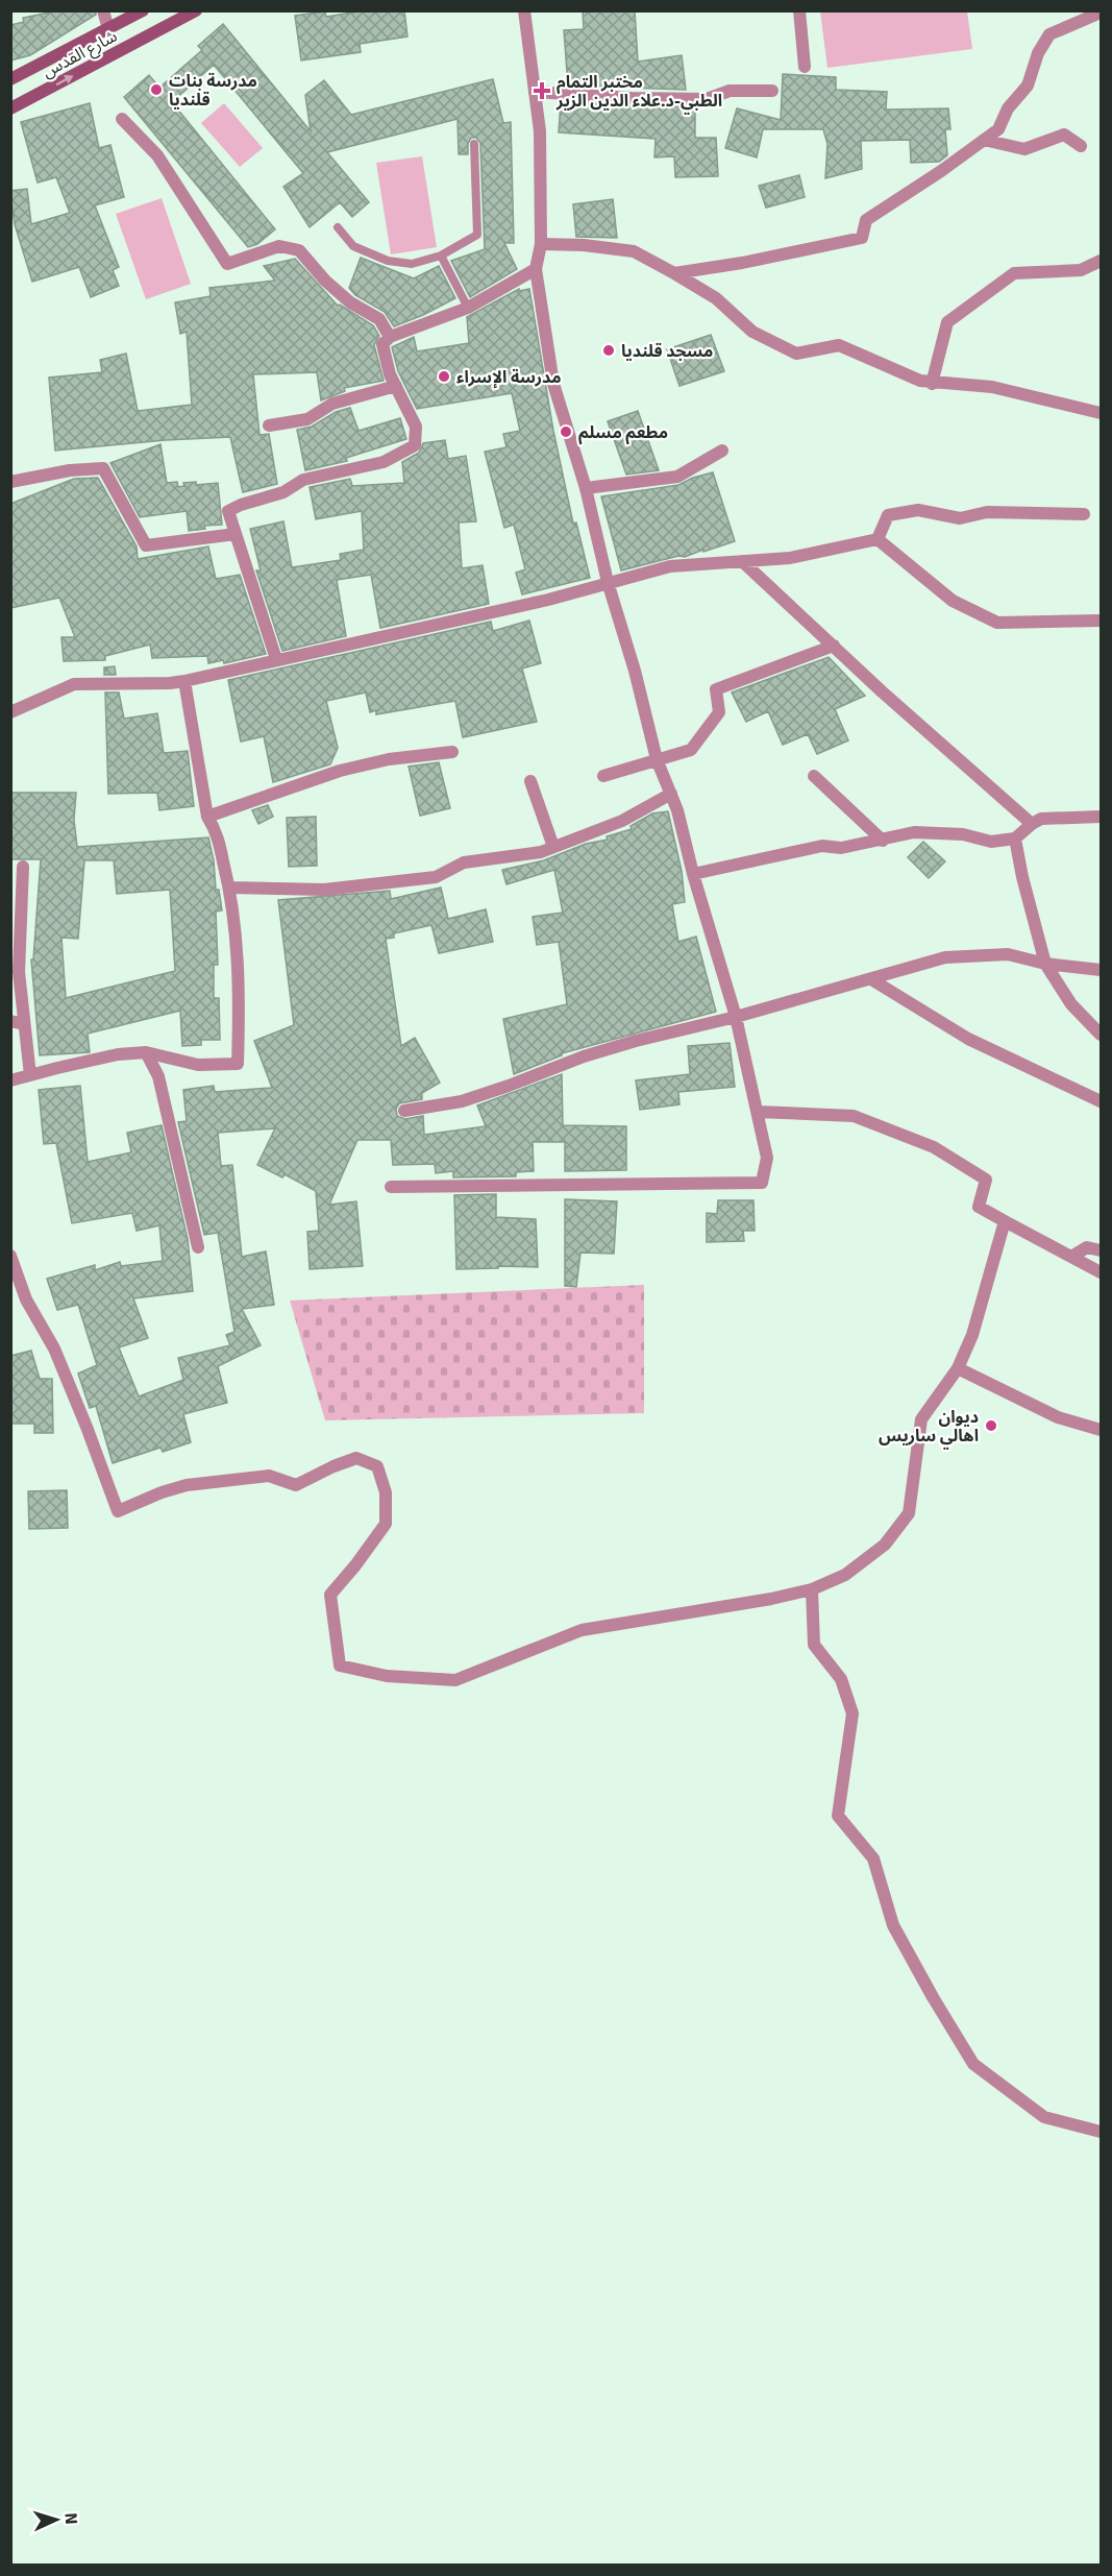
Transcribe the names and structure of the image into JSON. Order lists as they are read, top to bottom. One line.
{"streets":{"main road":["شارع القدس"]},"places":{"other":["مدرسة بنات قلنديا","مسجد قلنديا","مدرسة الإسراء","مطعم مسلم","ديوان اهالي ساريس"],"health":["مختبر التمام الطبي-د.علاء الدين الزير"]},"north":"right"}
